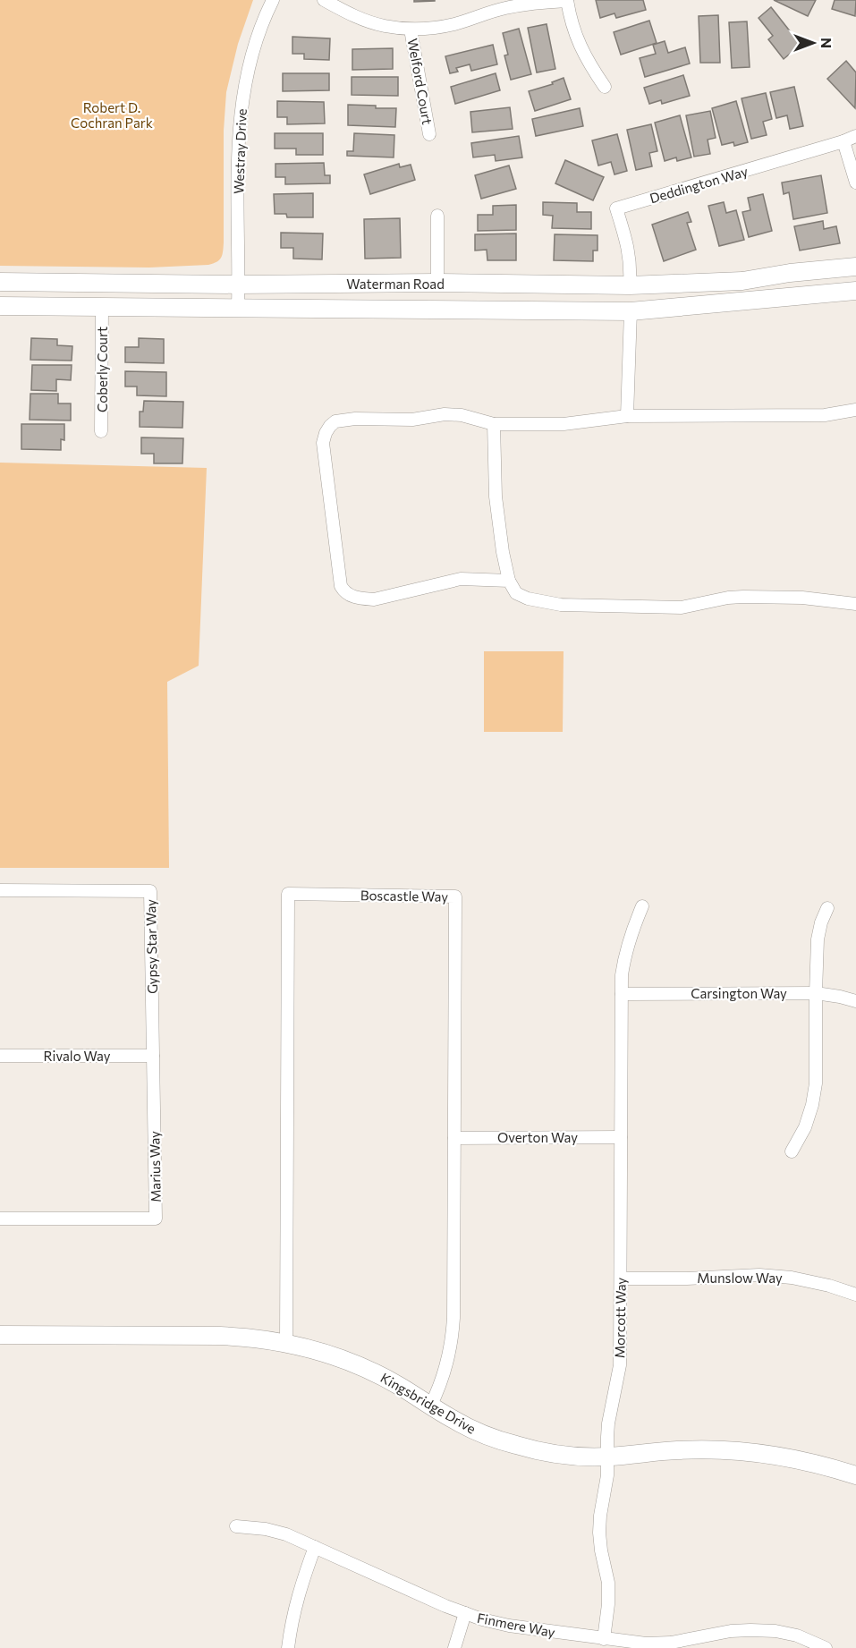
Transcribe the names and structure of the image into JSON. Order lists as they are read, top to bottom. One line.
{"streets":{"street":["Welford Court","Westray Drive","Deddington Way","Waterman Road","Coberly Court","Boscastle Way","Gypsy Star Way","Carsington Way","Rivalo Way","Overton Way","Marius Way","Munslow Way","Morcott Way","Kingsbridge Drive","Finmere Way"]},"crossings":[["Westray Drive","Waterman Road"],["Deddington Way","Waterman Road"],["Waterman Road","Coberly Court"],["Boscastle Way","Overton Way"],["Boscastle Way","Kingsbridge Drive"],["Gypsy Star Way","Rivalo Way"],["Gypsy Star Way","Marius Way"],["Carsington Way","Morcott Way"],["Rivalo Way","Marius Way"],["Overton Way","Morcott Way"],["Munslow Way","Morcott Way"],["Morcott Way","Kingsbridge Drive"],["Morcott Way","Finmere Way"]],"parks":["Robert D. Cochran Park"],"north":"right"}
